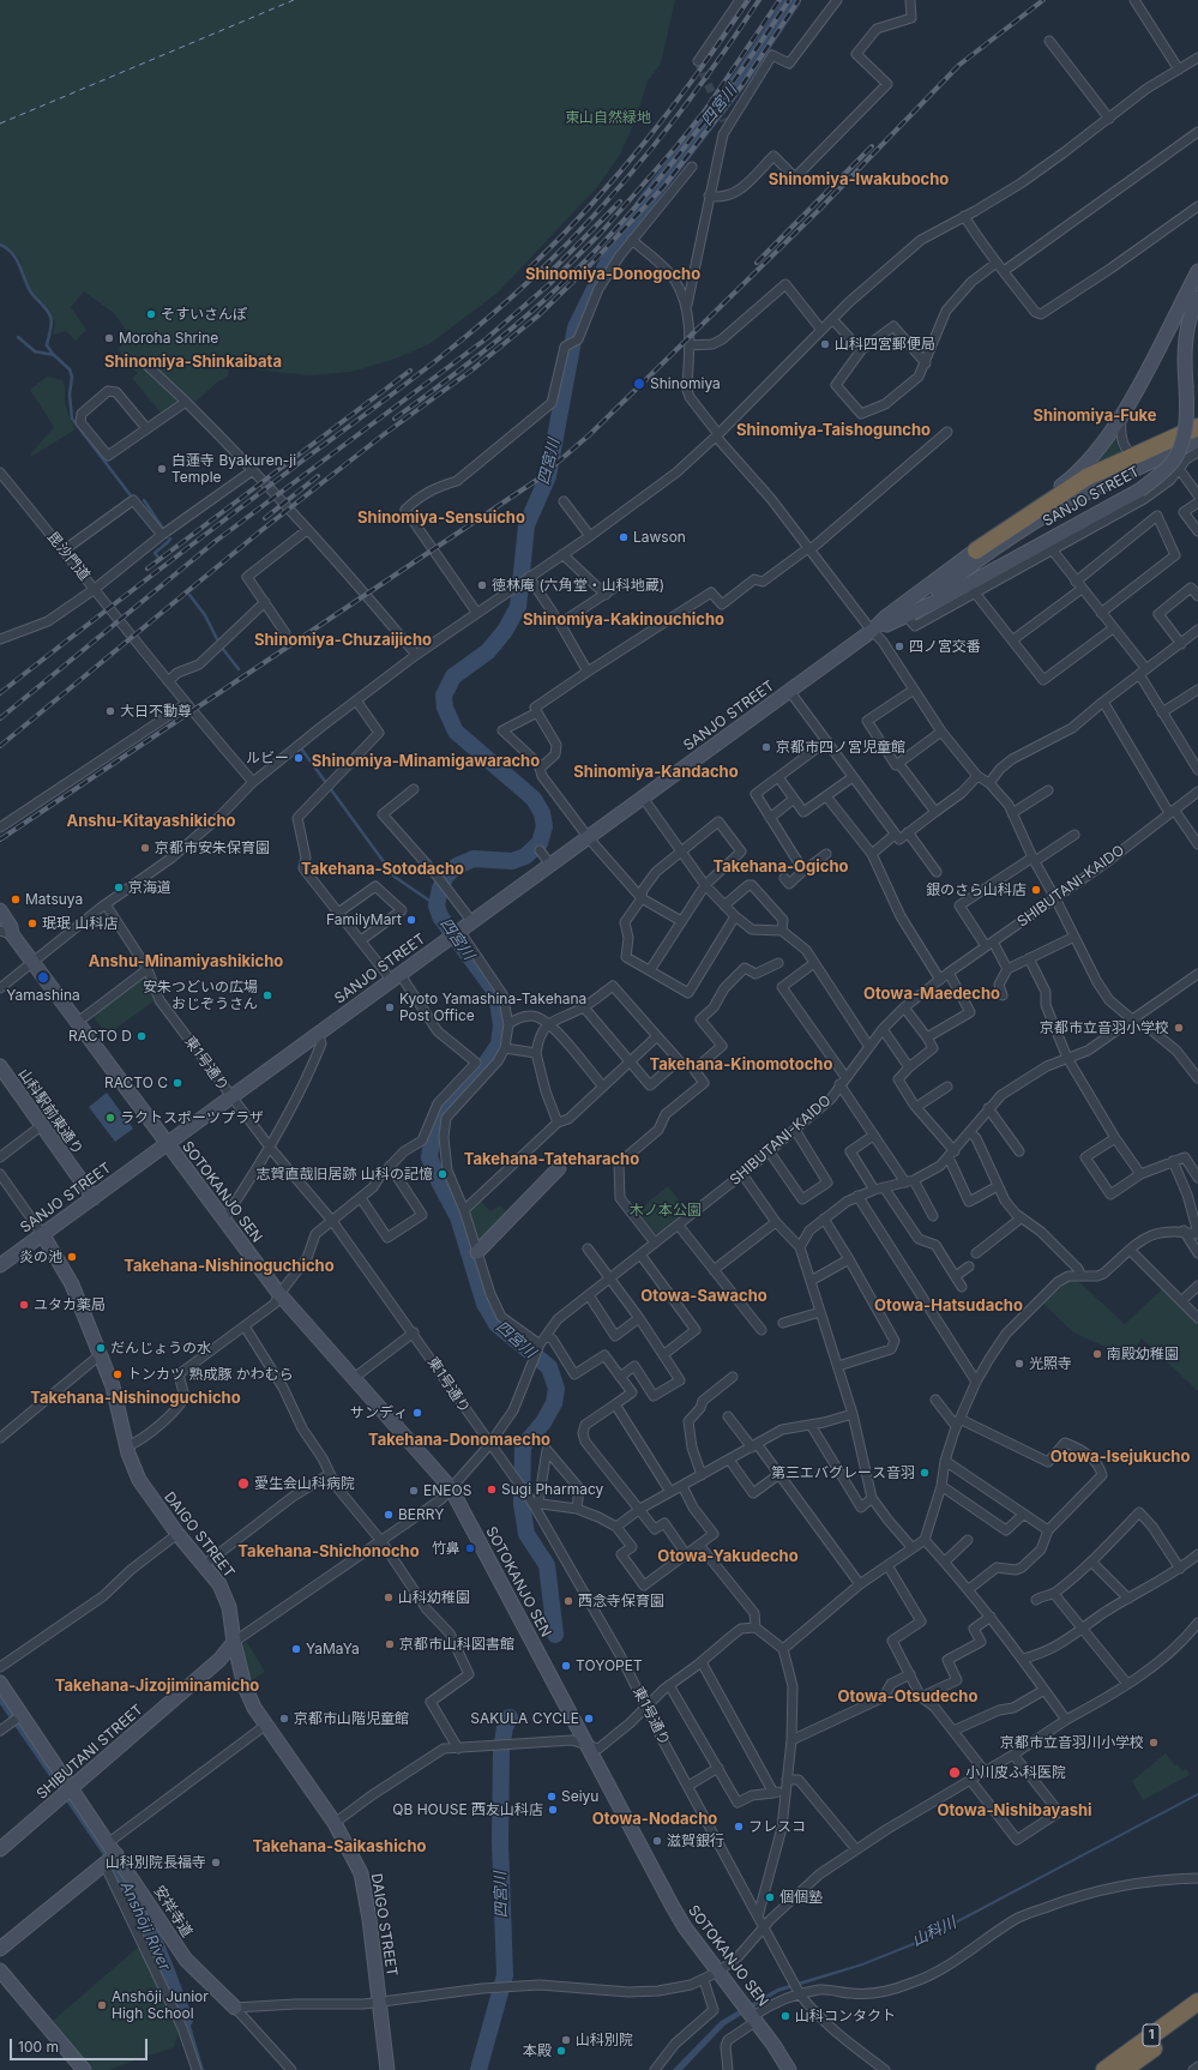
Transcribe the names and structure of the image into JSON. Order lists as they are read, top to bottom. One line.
{"streets":{"highway":["1"],"main road":["SANJO STREET","山科駅前東通り","SOTOKANJO SEN","DAIGO STREET","SHIBUTANI STREET","安祥寺道"],"street":["毘沙門道","SHIBUTANI-KAIDO","東1号通り"]},"crossings":[["SANJO STREET","東1号通り"],["SANJO STREET","山科駅前東通り"],["SANJO STREET","SOTOKANJO SEN"],["SANJO STREET","DAIGO STREET"],["SHIBUTANI-KAIDO","東1号通り"],["SHIBUTANI-KAIDO","SHIBUTANI STREET"],["東1号通り","SHIBUTANI STREET"],["SOTOKANJO SEN","SHIBUTANI STREET"],["DAIGO STREET","SHIBUTANI STREET"],["SHIBUTANI STREET","安祥寺道"]],"districts":["Shinomiya-Iwakubocho","Shinomiya-Donogocho","Shinomiya-Shinkaibata","Shinomiya-Fuke","Shinomiya-Taishoguncho","Shinomiya-Sensuicho","Shinomiya-Kakinouchicho","Shinomiya-Chuzaijicho","Shinomiya-Minamigawaracho","Shinomiya-Kandacho","Anshu-Kitayashikicho","Takehana-Ogicho","Takehana-Sotodacho","Anshu-Minamiyashikicho","Otowa-Maedecho","Takehana-Kinomotocho","Takehana-Tateharacho","Takehana-Nishinoguchicho","Otowa-Sawacho","Otowa-Hatsudacho","Takehana-Nishinoguchicho","Takehana-Donomaecho","Otowa-Isejukucho","Takehana-Shichonocho","Otowa-Yakudecho","Takehana-Jizojiminamicho","Otowa-Otsudecho","Otowa-Nishibayashi","Otowa-Nodacho","Takehana-Saikashicho"],"water":["四宮川","Anshōji River","山科川"],"parks":["東山自然緑地","木ノ本公園"],"places":["そすいさんぽ","Moroha Shrine","山科四宮郵便局","Shinomiya","白蓮寺 Byakuren-ji Temple","Lawson","徳林庵 (六角堂・山科地蔵)","四ノ宮交番","大日不動尊","京都市四ノ宮児童館","ルビー","京都市安朱保育園","京海道","銀のさら山科店","Matsuya","FamilyMart","珉珉 山科店","Yamashina","安朱つどいの広場 おじぞうさん","Kyoto Yamashina-Takehana Post Office","京都市立音羽小学校","RACTO D","RACTO C","ラクトスポーツプラザ","志賀直哉旧居跡 山科の記憶","炎の池","ユタカ薬局","だんじょうの水","南殿幼稚園","光照寺","トンカツ 熟成豚 かわむら","サンディ","第三エバグレース音羽","愛生会山科病院","Sugi Pharmacy","ENEOS","BERRY","竹鼻","山科幼稚園","西念寺保育園","京都市山科図書館","YaMaYa","TOYOPET","京都市山階児童館","SAKULA CYCLE","京都市立音羽川小学校","小川皮ふ科医院","Seiyu","QB HOUSE 西友山科店","フレスコ","滋賀銀行","山科別院長福寺","個個塾","Anshōji Junior High School","山科コンタクト","山科別院","本殿"],"scale_bar":"100 m"}
